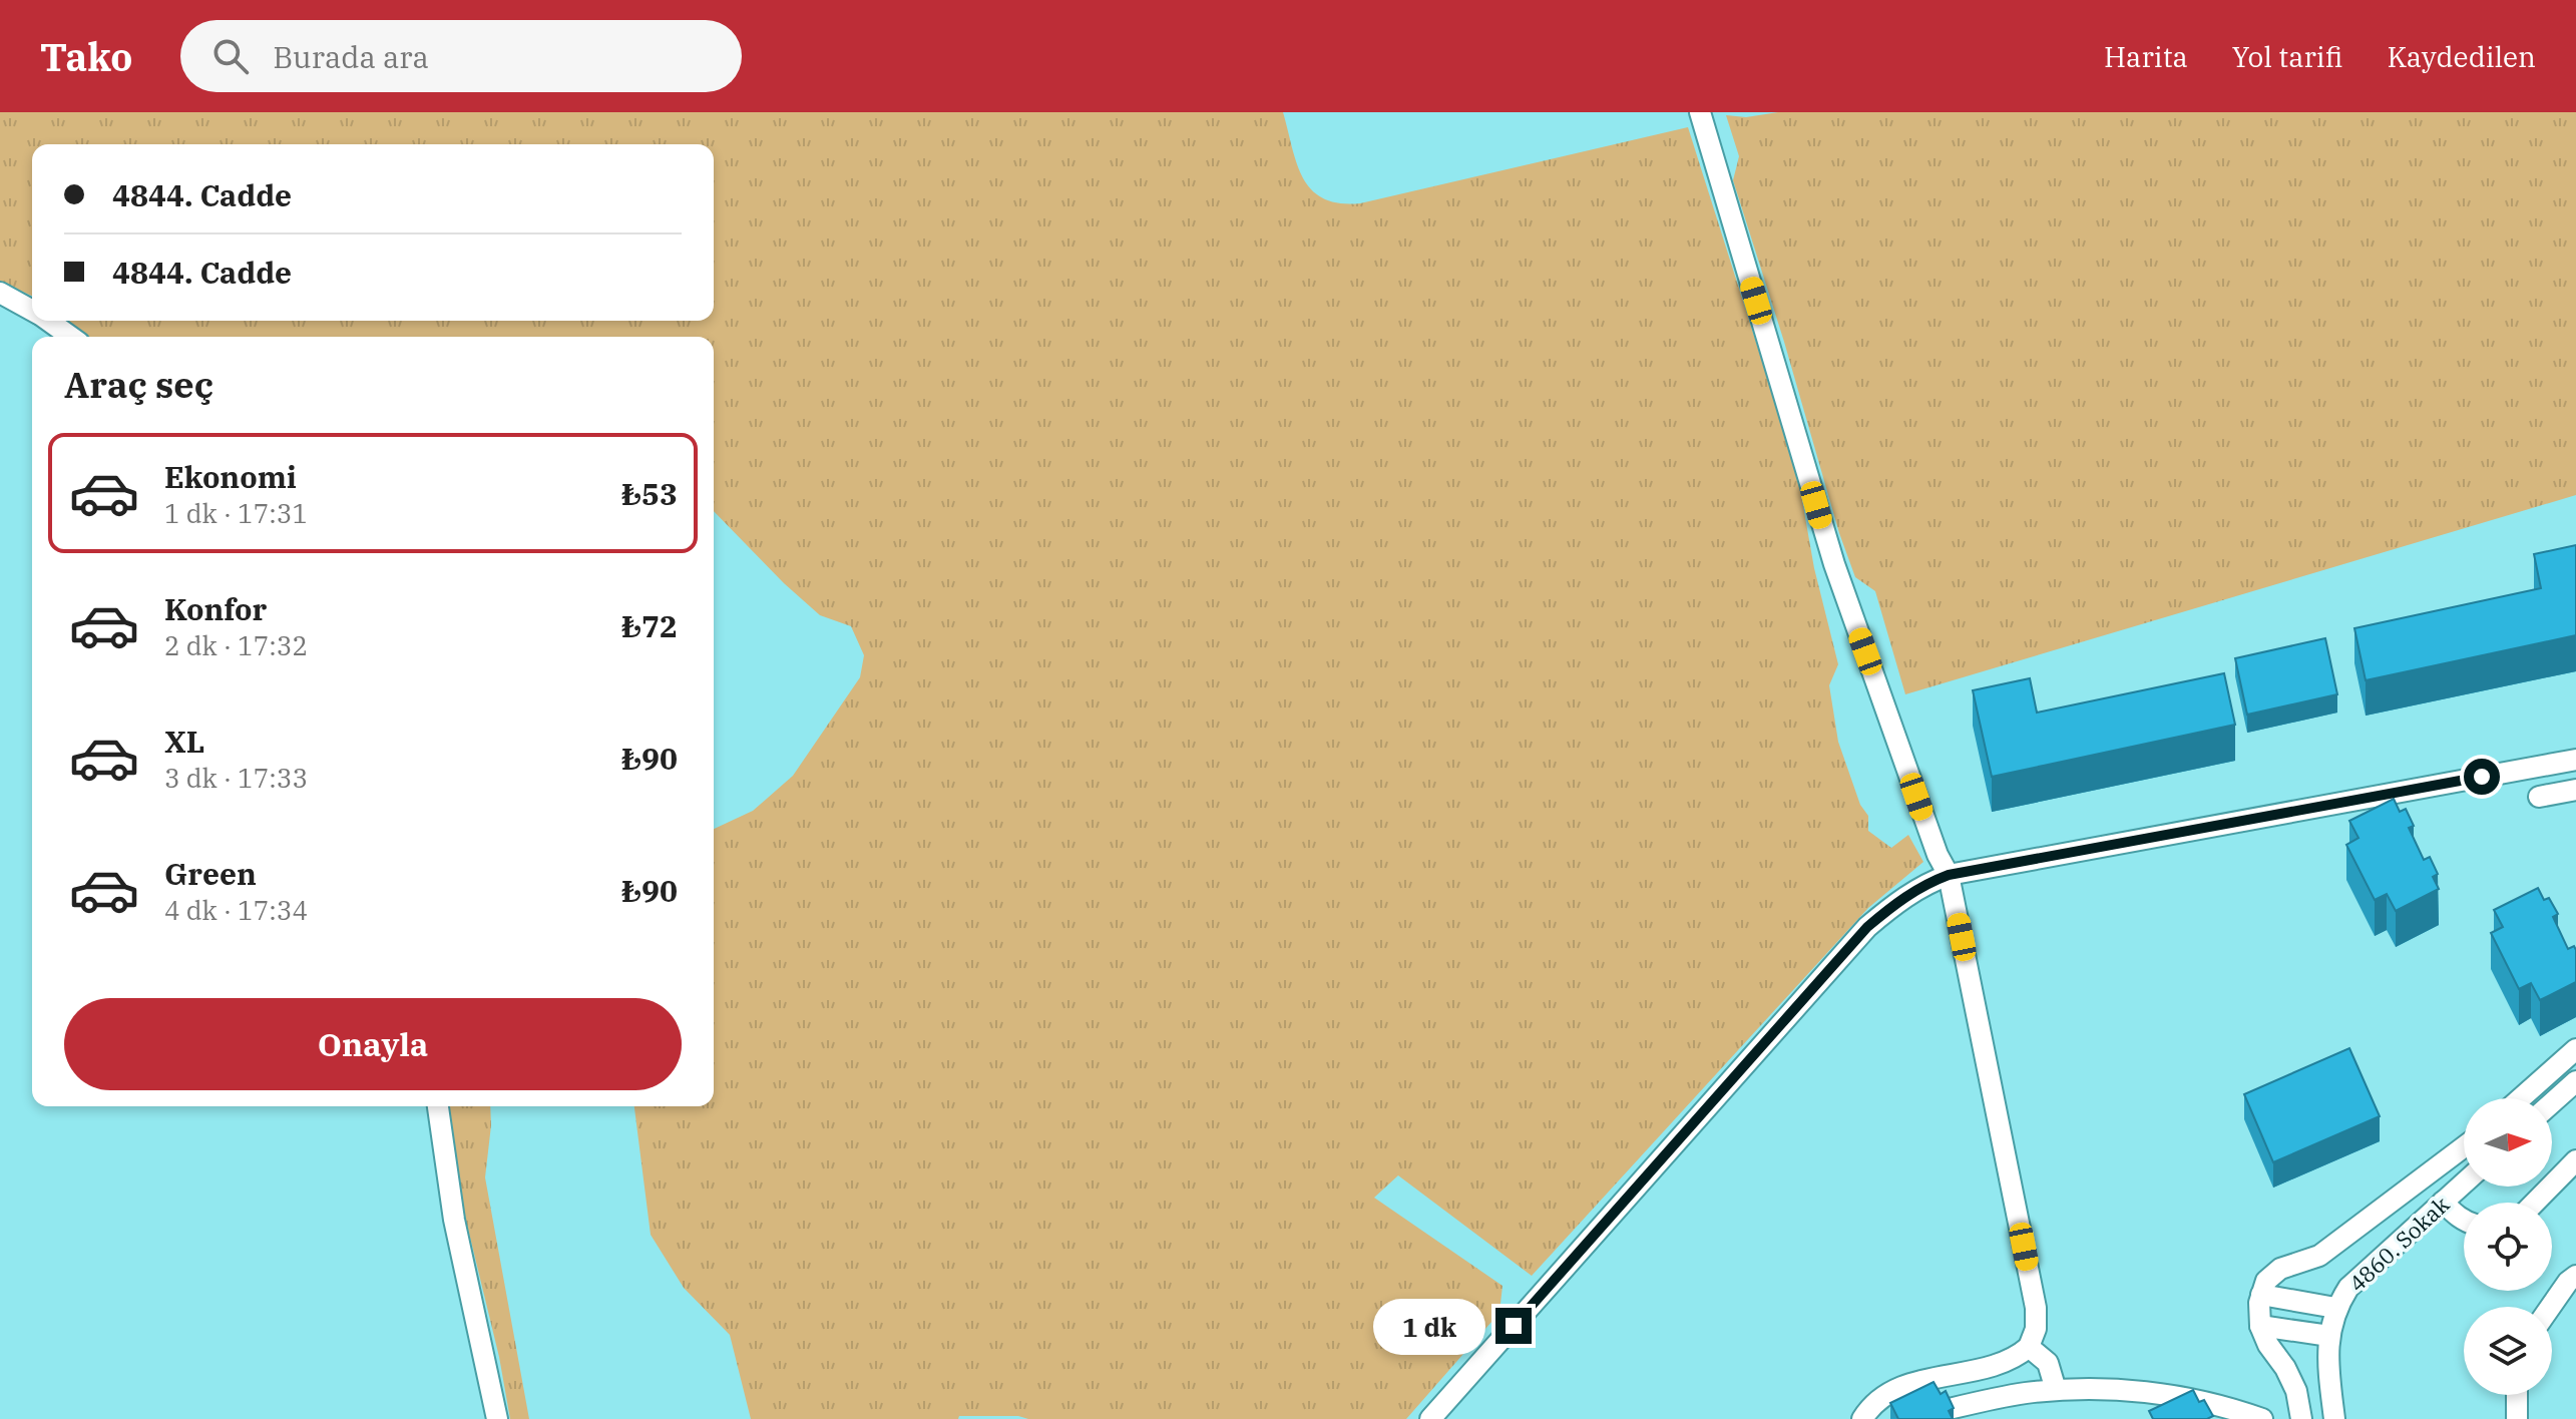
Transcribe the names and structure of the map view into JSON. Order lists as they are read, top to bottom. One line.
{"streets":{"street":["4860. Sokak"]},"north":"right","page":{"header":"Tako","search":"Burada ara","nav":["Harita","Yol tarifi","Kaydedilen"],"banner":["4844. Cadde","4844. Cadde"],"heading":"Araç seç","list":[{"name":"Ekonomi","note":"1 dk · 17:31","value":"₺53"},{"name":"Konfor","note":"2 dk · 17:32","value":"₺72"},{"name":"XL","note":"3 dk · 17:33","value":"₺90"},{"name":"Green","note":"4 dk · 17:34","value":"₺90"}],"buttons":"Onayla","bubble":"1 dk"}}
